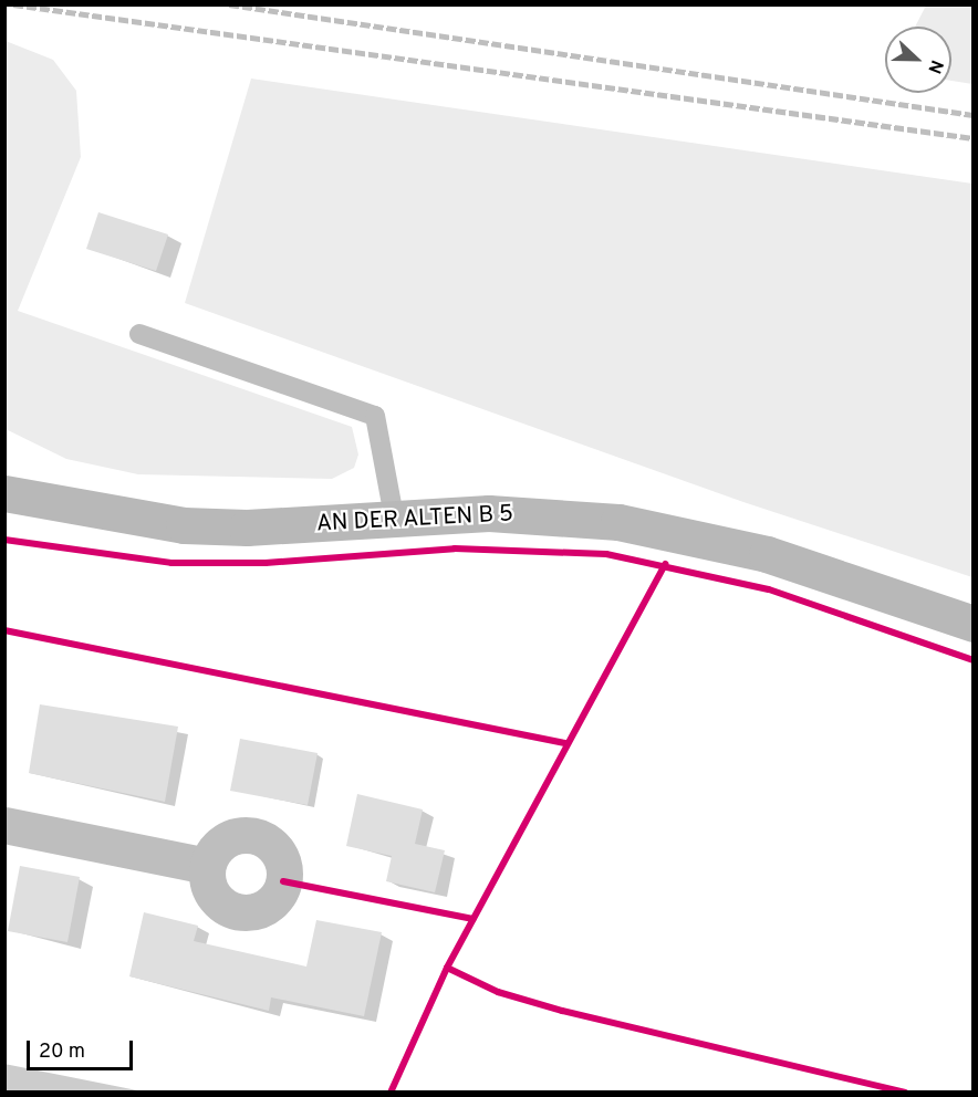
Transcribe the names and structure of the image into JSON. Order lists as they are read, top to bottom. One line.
{"streets":{"main road":["AN DER ALTEN B 5"]},"scale_bar":"20 m","north":"right"}
